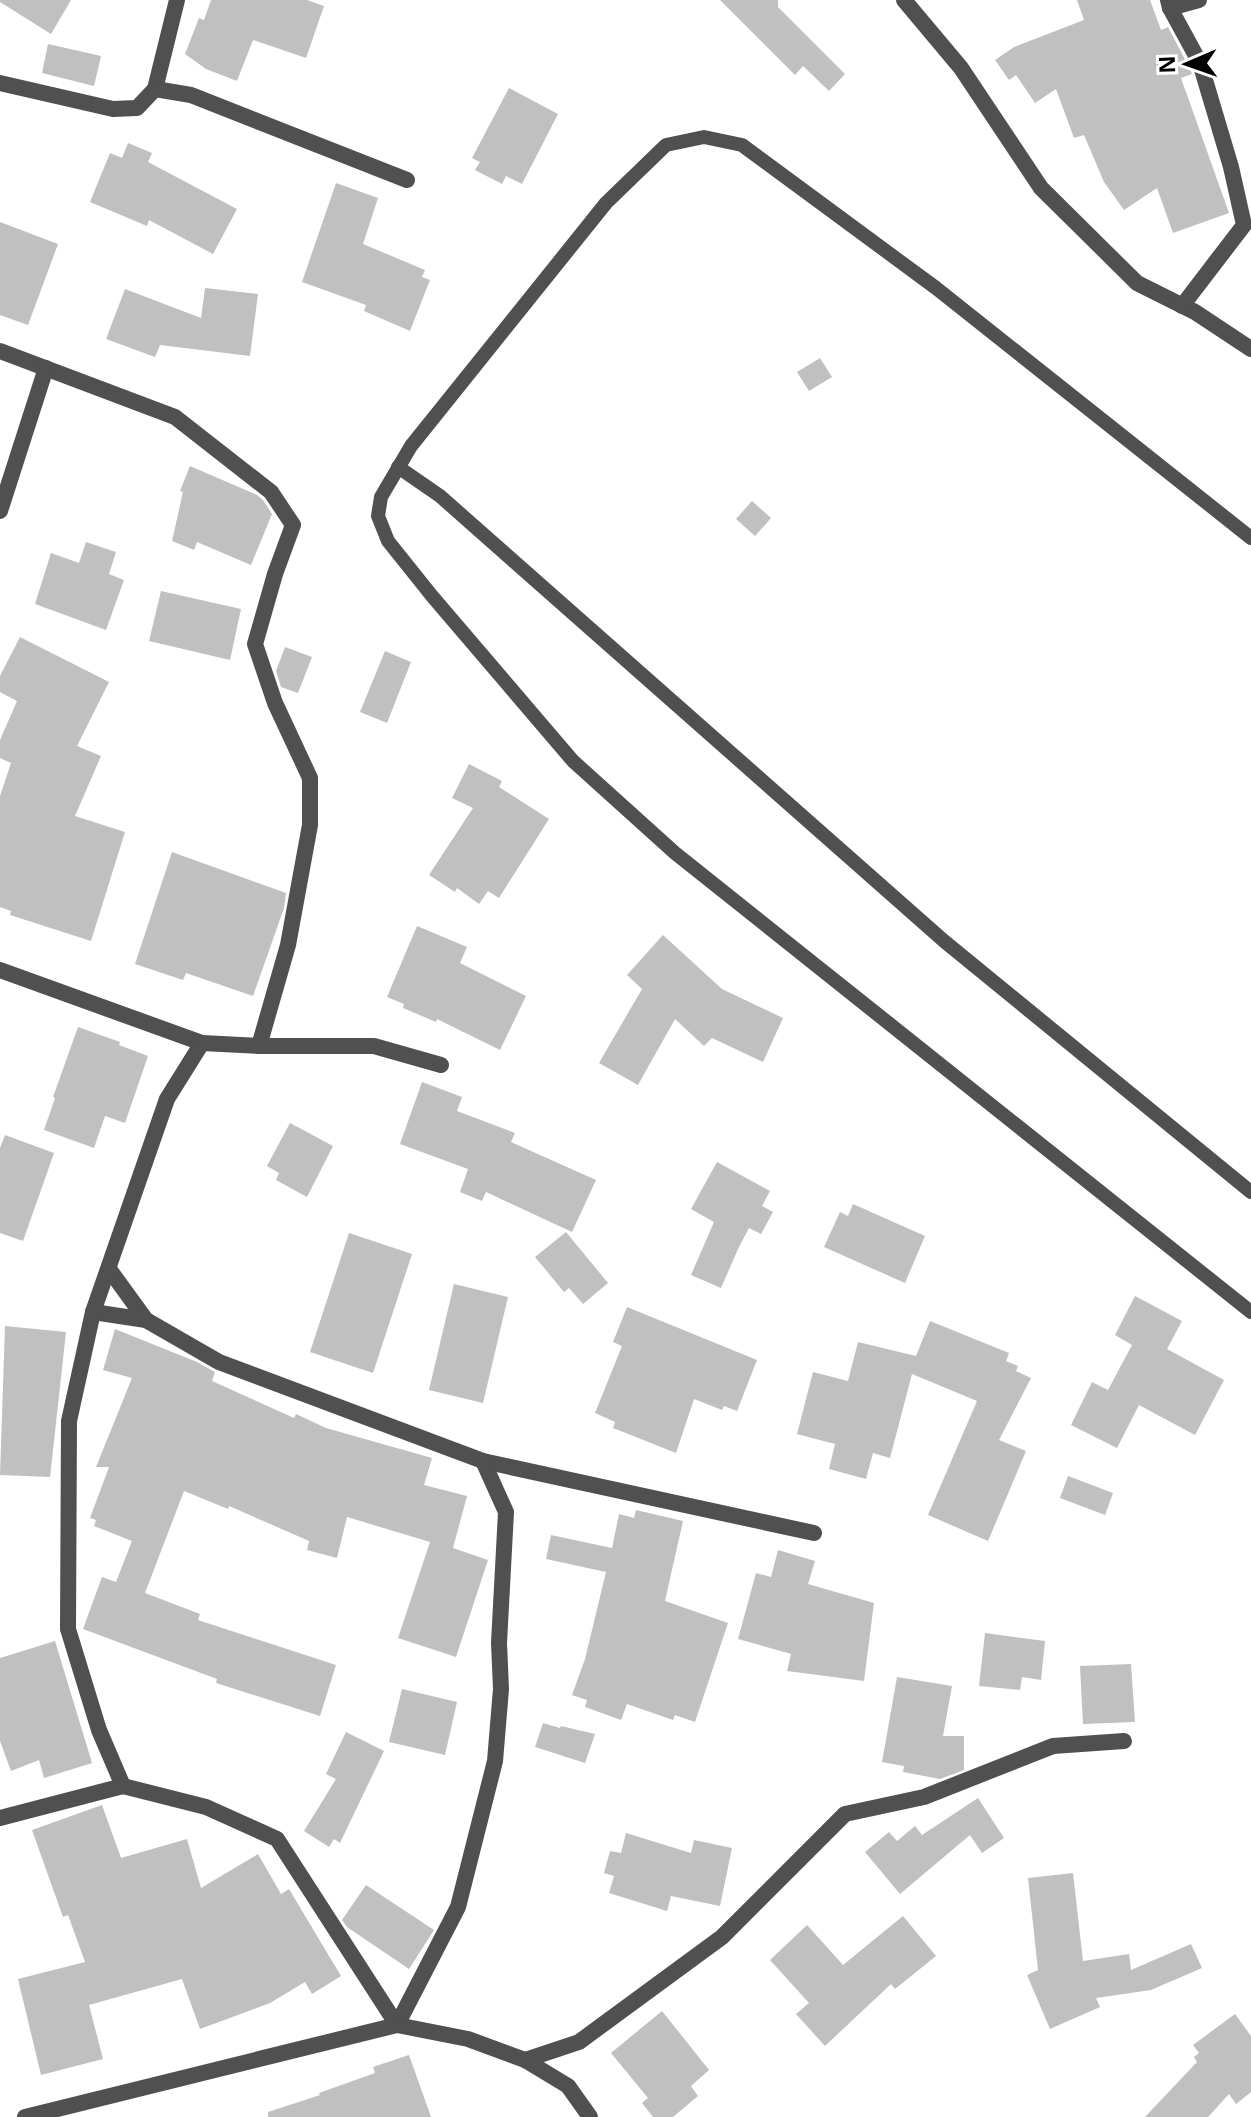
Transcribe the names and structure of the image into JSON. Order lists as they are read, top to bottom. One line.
{"north":"left"}
